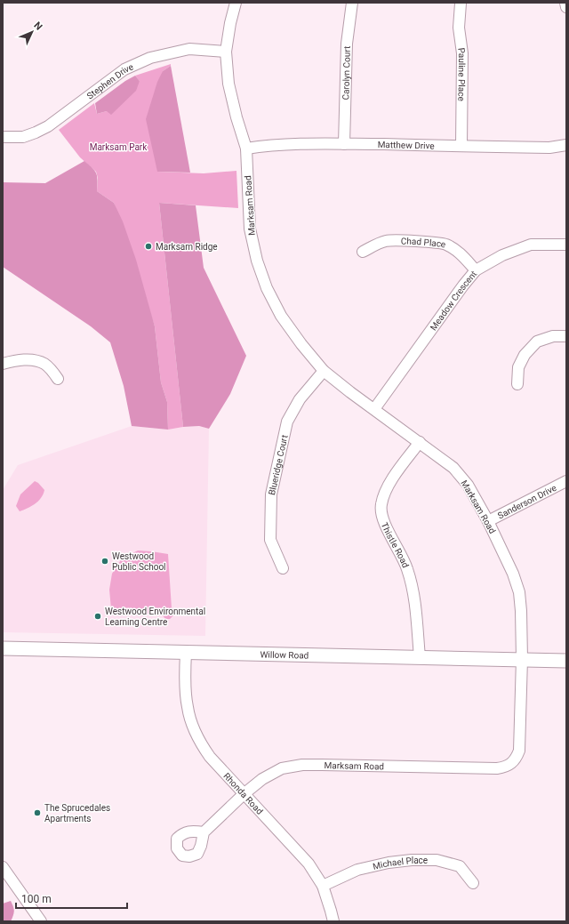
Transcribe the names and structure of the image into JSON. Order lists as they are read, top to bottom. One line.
{"streets":{"main road":["Willow Road"],"street":["Carolyn Court","Pauline Place","Stephen Drive","Matthew Drive","Marksam Road","Chad Place","Meadow Crescent","Blueridge Court","Sanderson Drive","Thistle Road","Rhonda Road","Michael Place"]},"crossings":[["Carolyn Court","Matthew Drive"],["Pauline Place","Matthew Drive"],["Stephen Drive","Marksam Road"],["Matthew Drive","Marksam Road"],["Marksam Road","Meadow Crescent"],["Marksam Road","Blueridge Court"],["Marksam Road","Sanderson Drive"],["Marksam Road","Thistle Road"],["Marksam Road","Willow Road"],["Marksam Road","Rhonda Road"],["Chad Place","Meadow Crescent"],["Thistle Road","Willow Road"],["Willow Road","Rhonda Road"],["Rhonda Road","Michael Place"]],"parks":["Marksam Park"],"places":["Marksam Ridge","Westwood Public School","Westwood Environmental Learning Centre","The Sprucedales Apartments"],"scale_bar":"100 m","north":"top right"}
